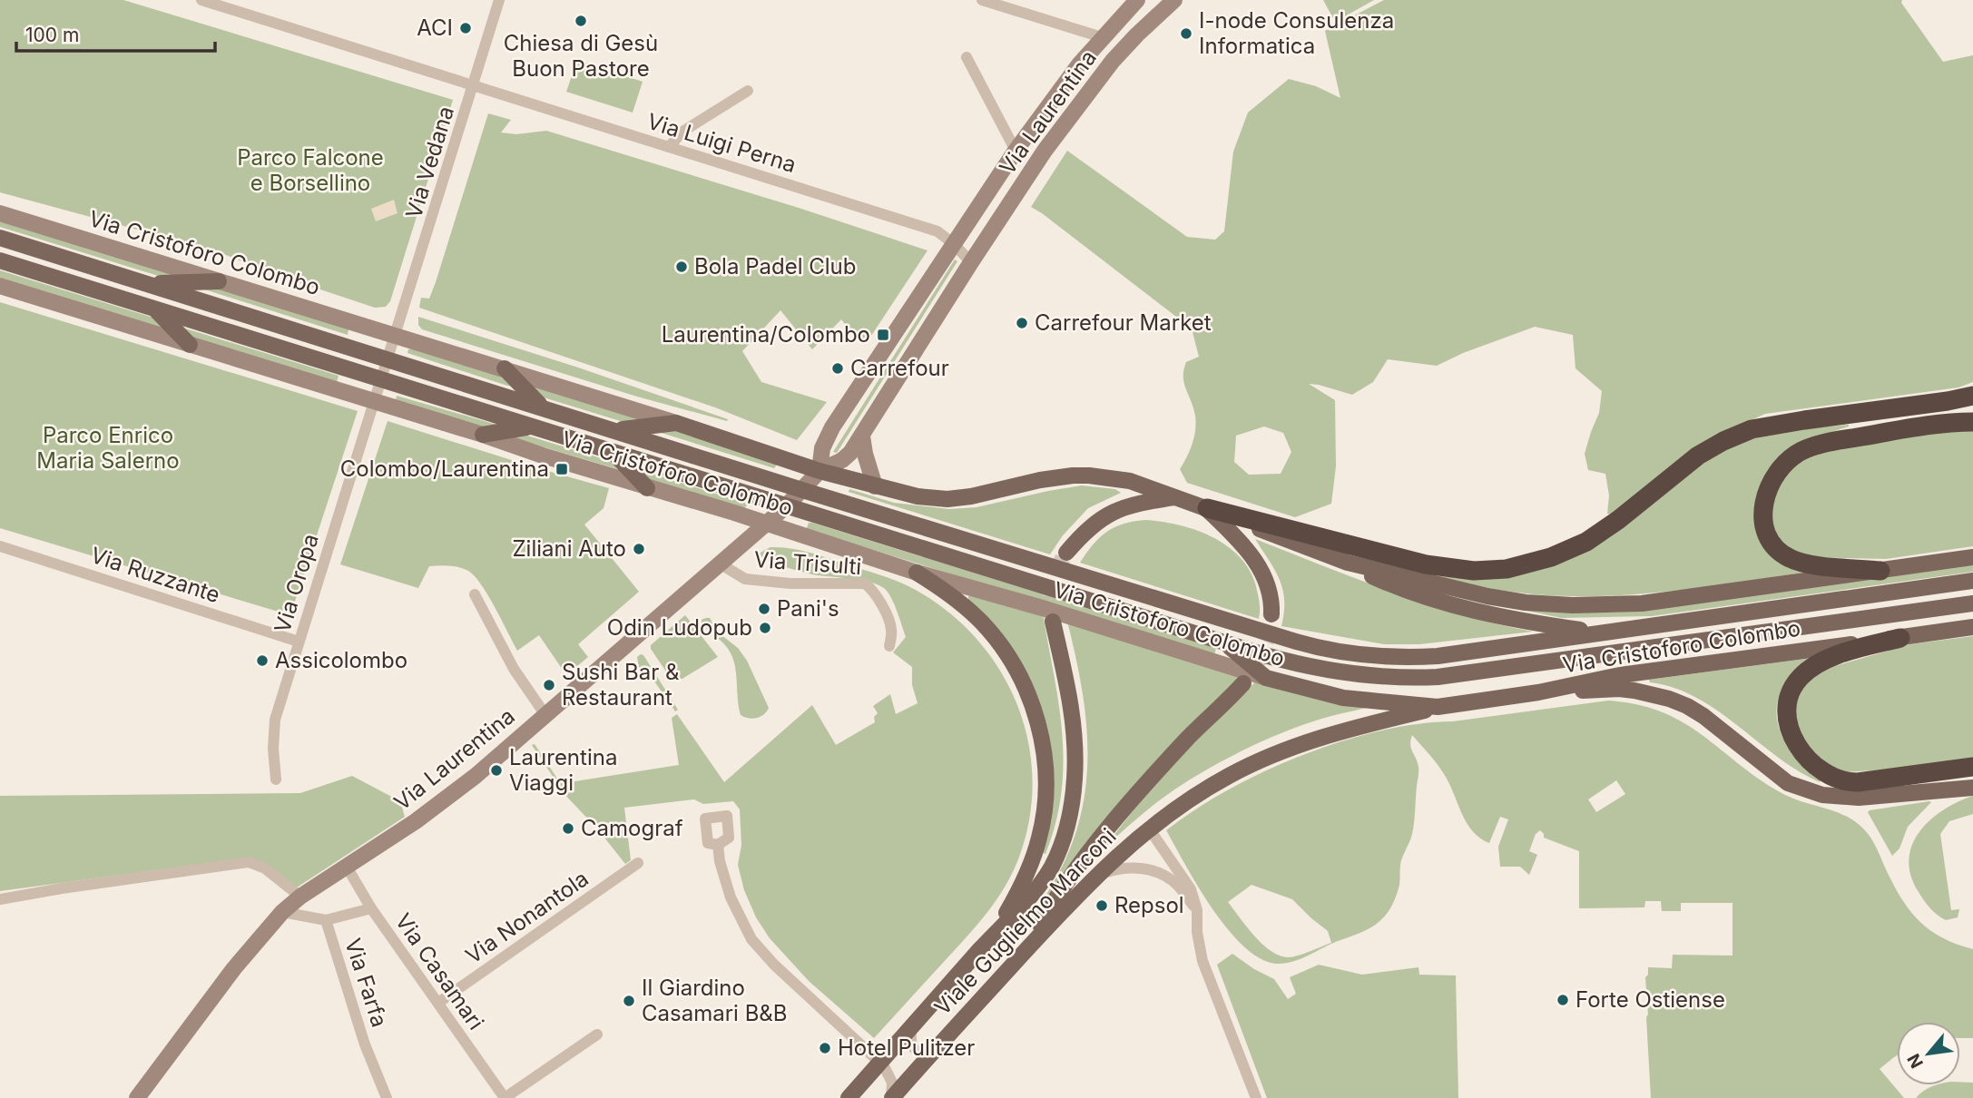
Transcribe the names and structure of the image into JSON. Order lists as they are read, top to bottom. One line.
{"streets":{"main road":["Via Laurentina","Via Cristoforo Colombo","Viale Guglielmo Marconi"],"street":["Via Luigi Perna","Via Vedana","Via Trisulti","Via Ruzzante","Via Oropa","Via Nonantola","Via Casamari","Via Farfa"]},"crossings":[["Via Laurentina","Via Luigi Perna"],["Via Laurentina","Via Cristoforo Colombo"],["Via Laurentina","Via Trisulti"],["Via Laurentina","Via Casamari"],["Via Laurentina","Via Farfa"],["Via Luigi Perna","Via Vedana"],["Via Vedana","Via Cristoforo Colombo"],["Via Cristoforo Colombo","Via Oropa"],["Via Cristoforo Colombo","Viale Guglielmo Marconi"],["Via Ruzzante","Via Oropa"],["Via Nonantola","Via Casamari"]],"parks":["Parco Falcone e Borsellino","Parco Enrico Maria Salerno"],"places":{"other":["Chiesa di Gesù Buon Pastore","ACI","I-node Consulenza Informatica","Bola Padel Club","Carrefour Market","Carrefour","Ziliani Auto","Pani's","Odin Ludopub","Assicolombo","Sushi Bar & Restaurant","Laurentina Viaggi","Camograf","Repsol","Forte Ostiense","Il Giardino Casamari B&B","Hotel Pulitzer"],"transit":["Laurentina/Colombo","Colombo/Laurentina"]},"scale_bar":"100 m","north":"bottom left"}
